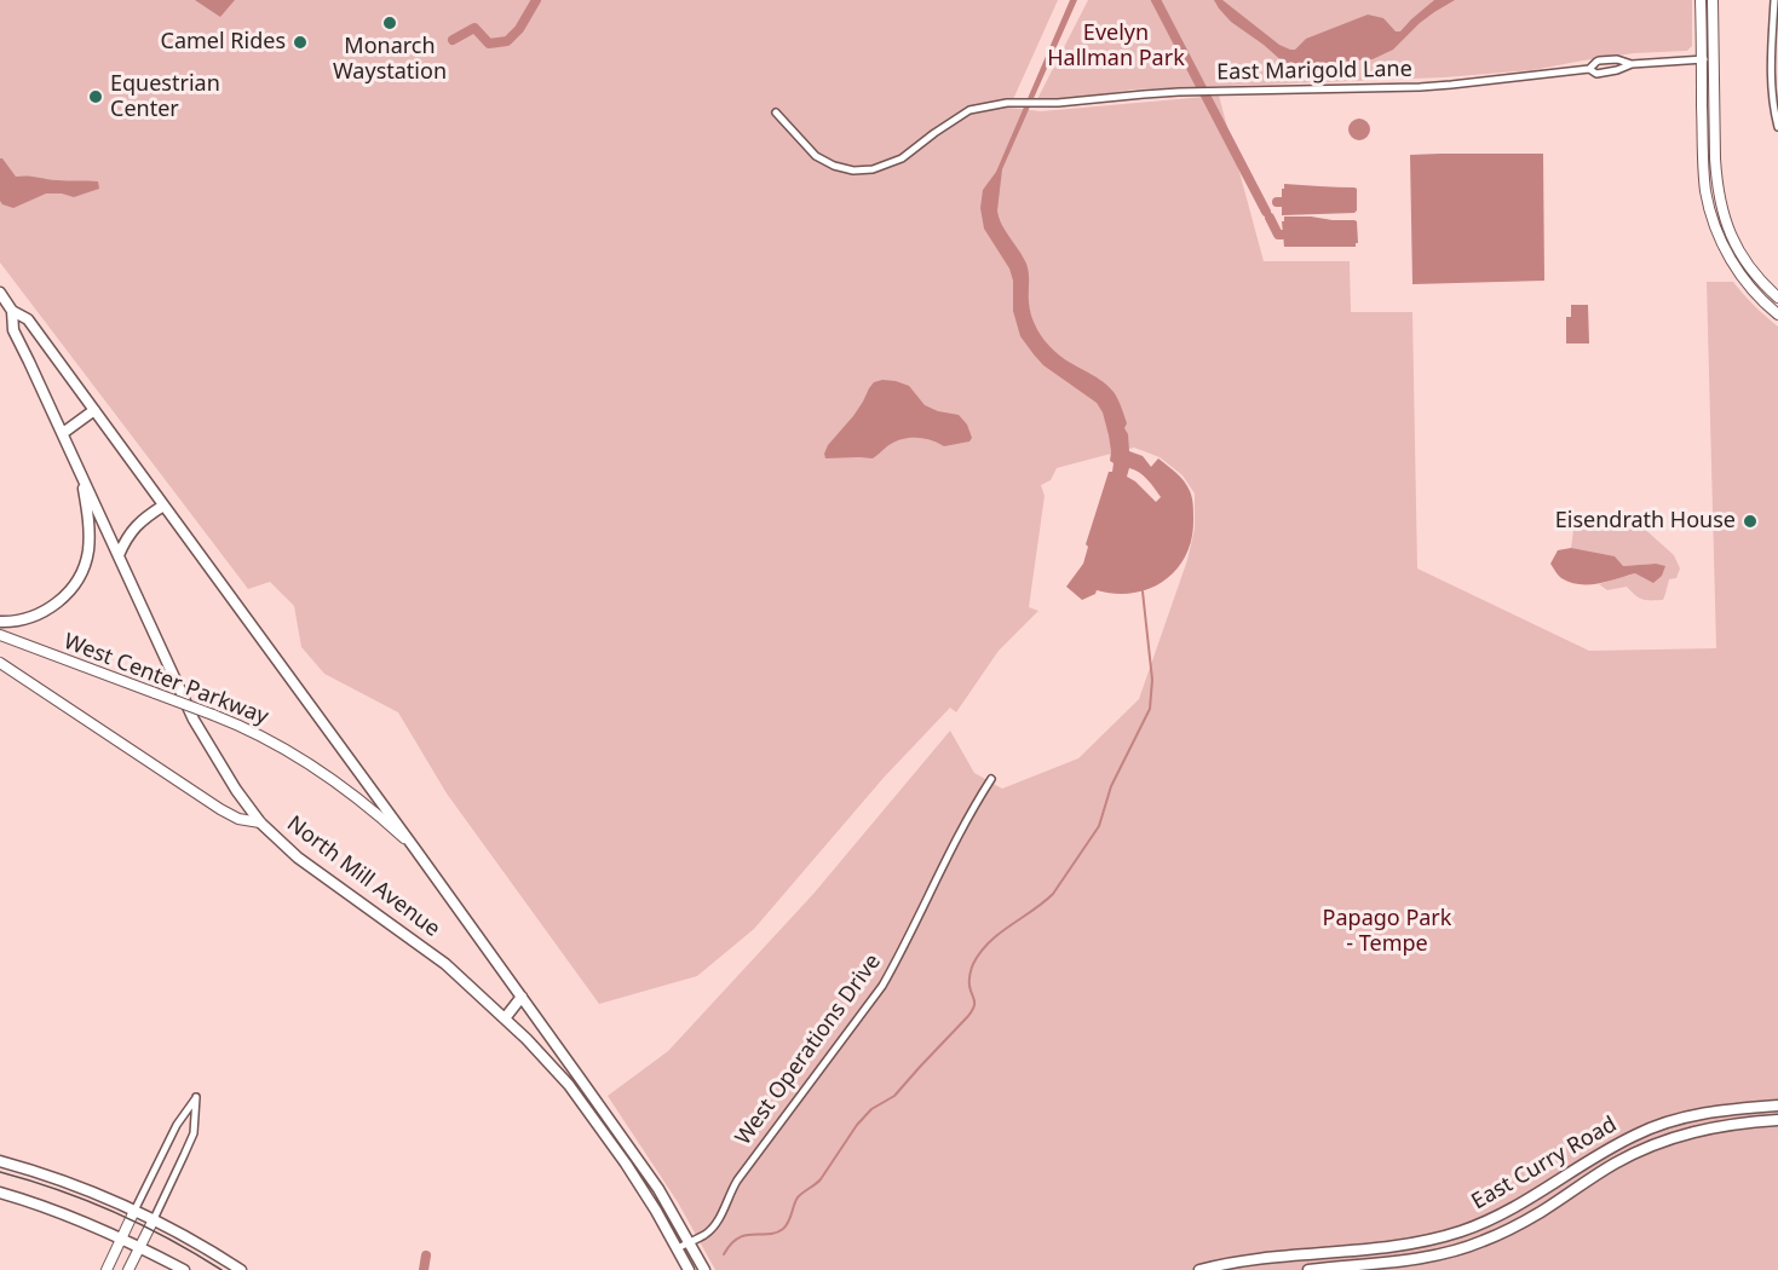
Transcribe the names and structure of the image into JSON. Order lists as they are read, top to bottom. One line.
{"streets":{"main road":["North Mill Avenue","East Curry Road"],"street":["East Marigold Lane","West Center Parkway","West Operations Drive"]},"crossings":[["West Center Parkway","North Mill Avenue"],["North Mill Avenue","West Operations Drive"]],"parks":["Evelyn Hallman Park","Papago Park - Tempe"],"places":["Monarch Waystation","Camel Rides","Equestrian Center","Eisendrath House"]}
